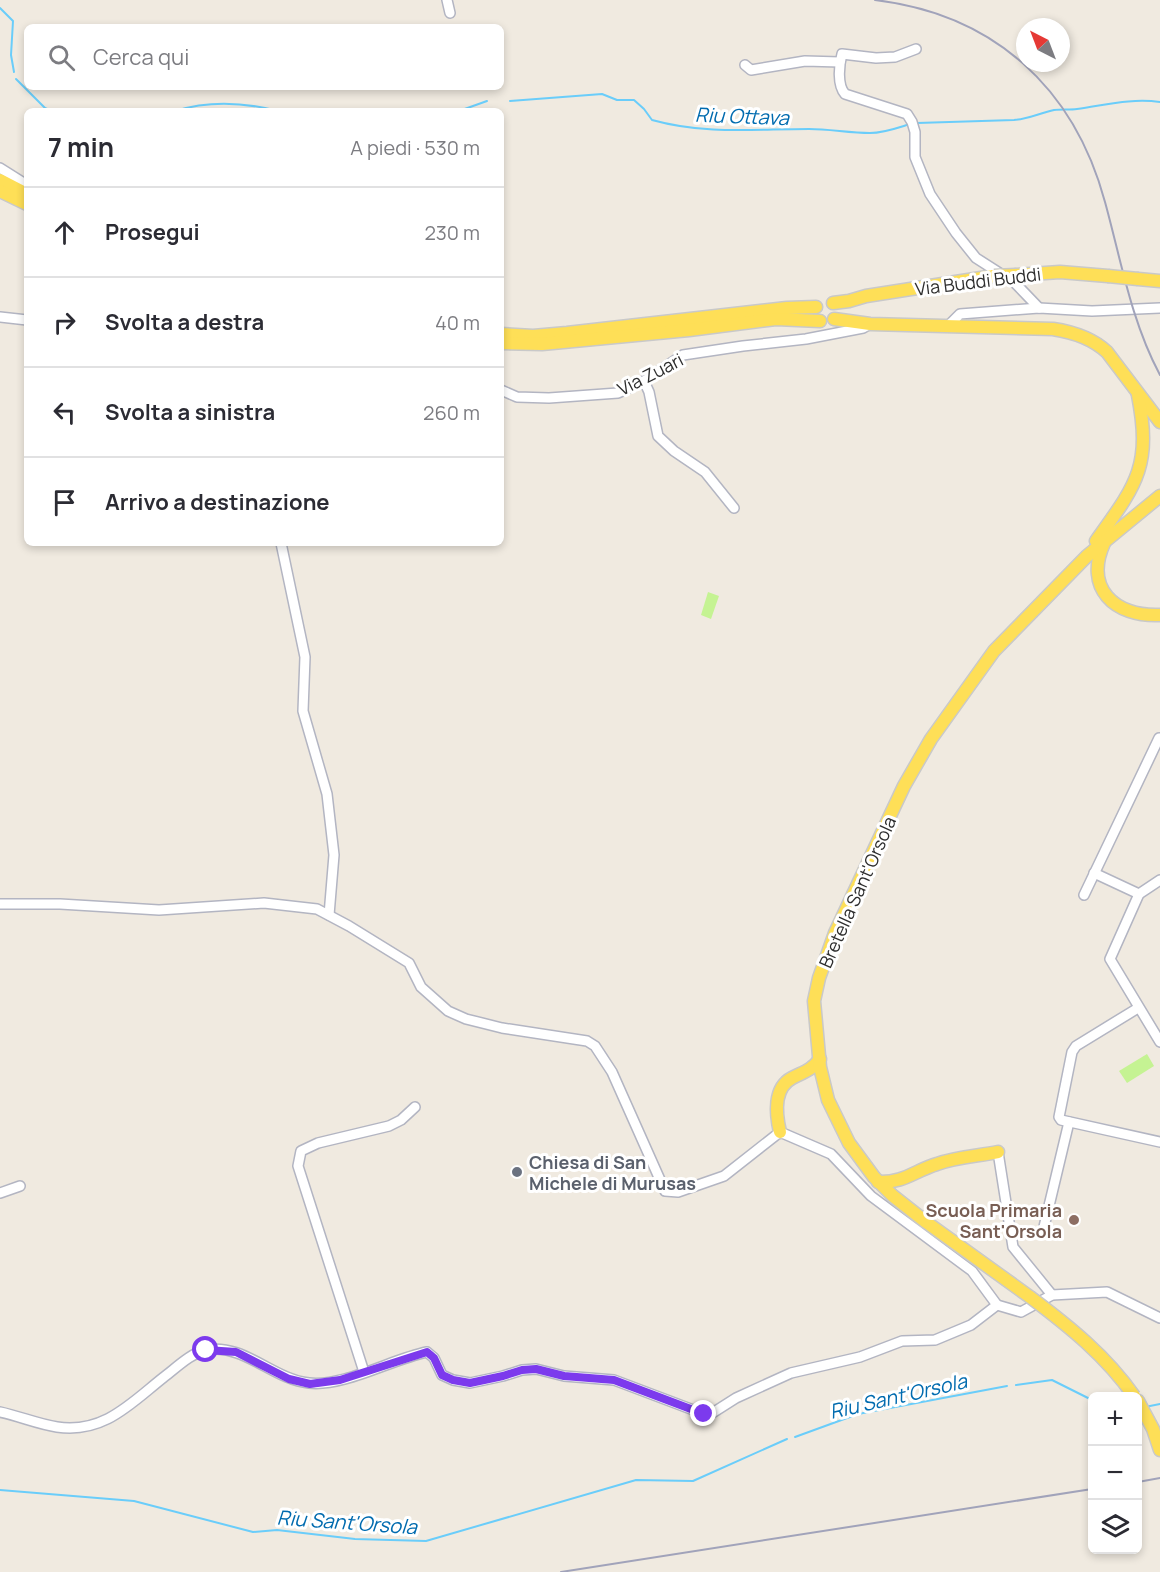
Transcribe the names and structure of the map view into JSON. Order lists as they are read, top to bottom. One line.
{"streets":{"main road":["Via Buddi Buddi","Bretella Sant'Orsola"],"street":["Via Zuari"]},"crossings":[["Via Buddi Buddi","Via Zuari"]],"water":["Riu Ottava","Riu Sant'Orsola"],"places":["Chiesa di San Michele di Murusas","Scuola Primaria Sant'Orsola"],"north":"top left","page":{"search":"Cerca qui","heading":["7 min","A piedi · 530 m"],"list":[["Prosegui","230 m"],["Svolta a destra","40 m"],["Svolta a sinistra","260 m"],"Arrivo a destinazione"],"map_buttons":["+","−"]}}
